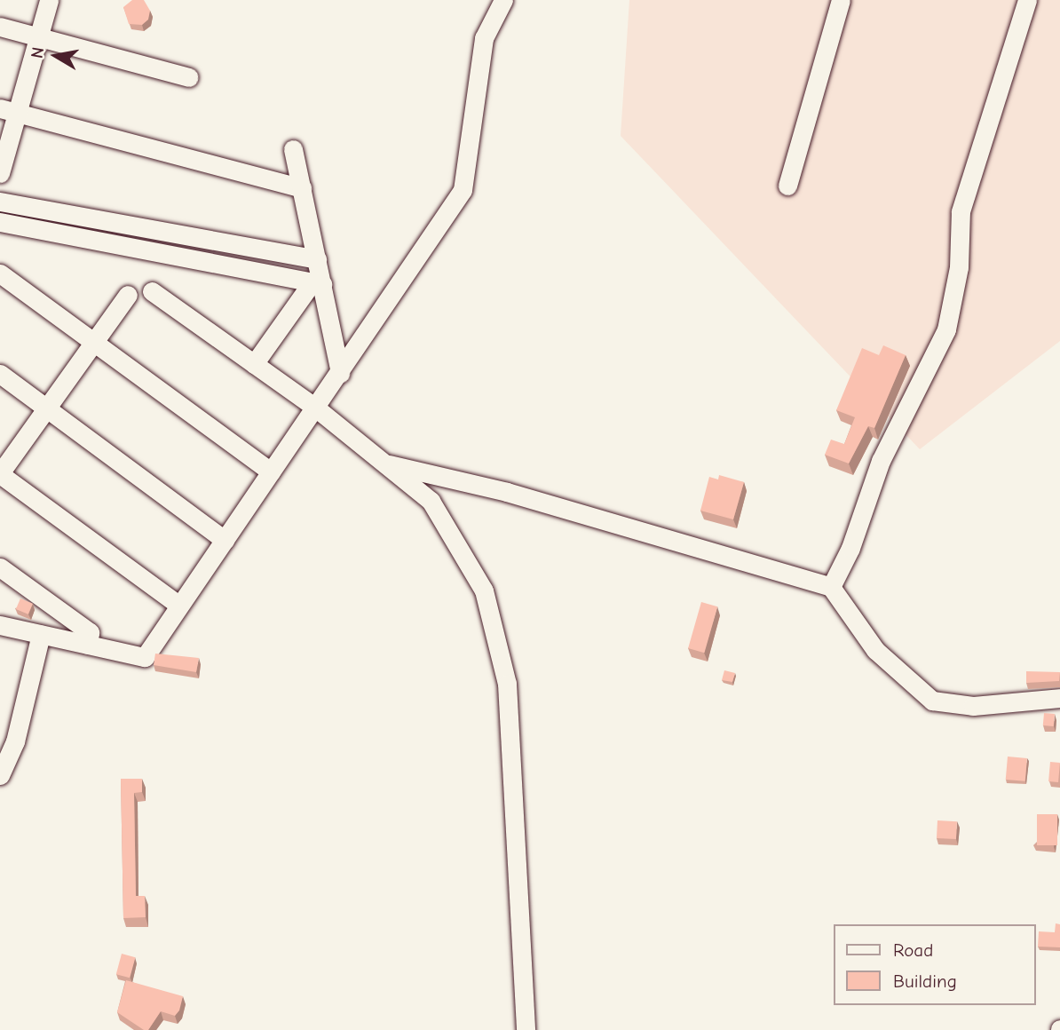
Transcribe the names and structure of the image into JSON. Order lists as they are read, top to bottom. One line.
{"legend":["Road","Building"],"north":"left"}
